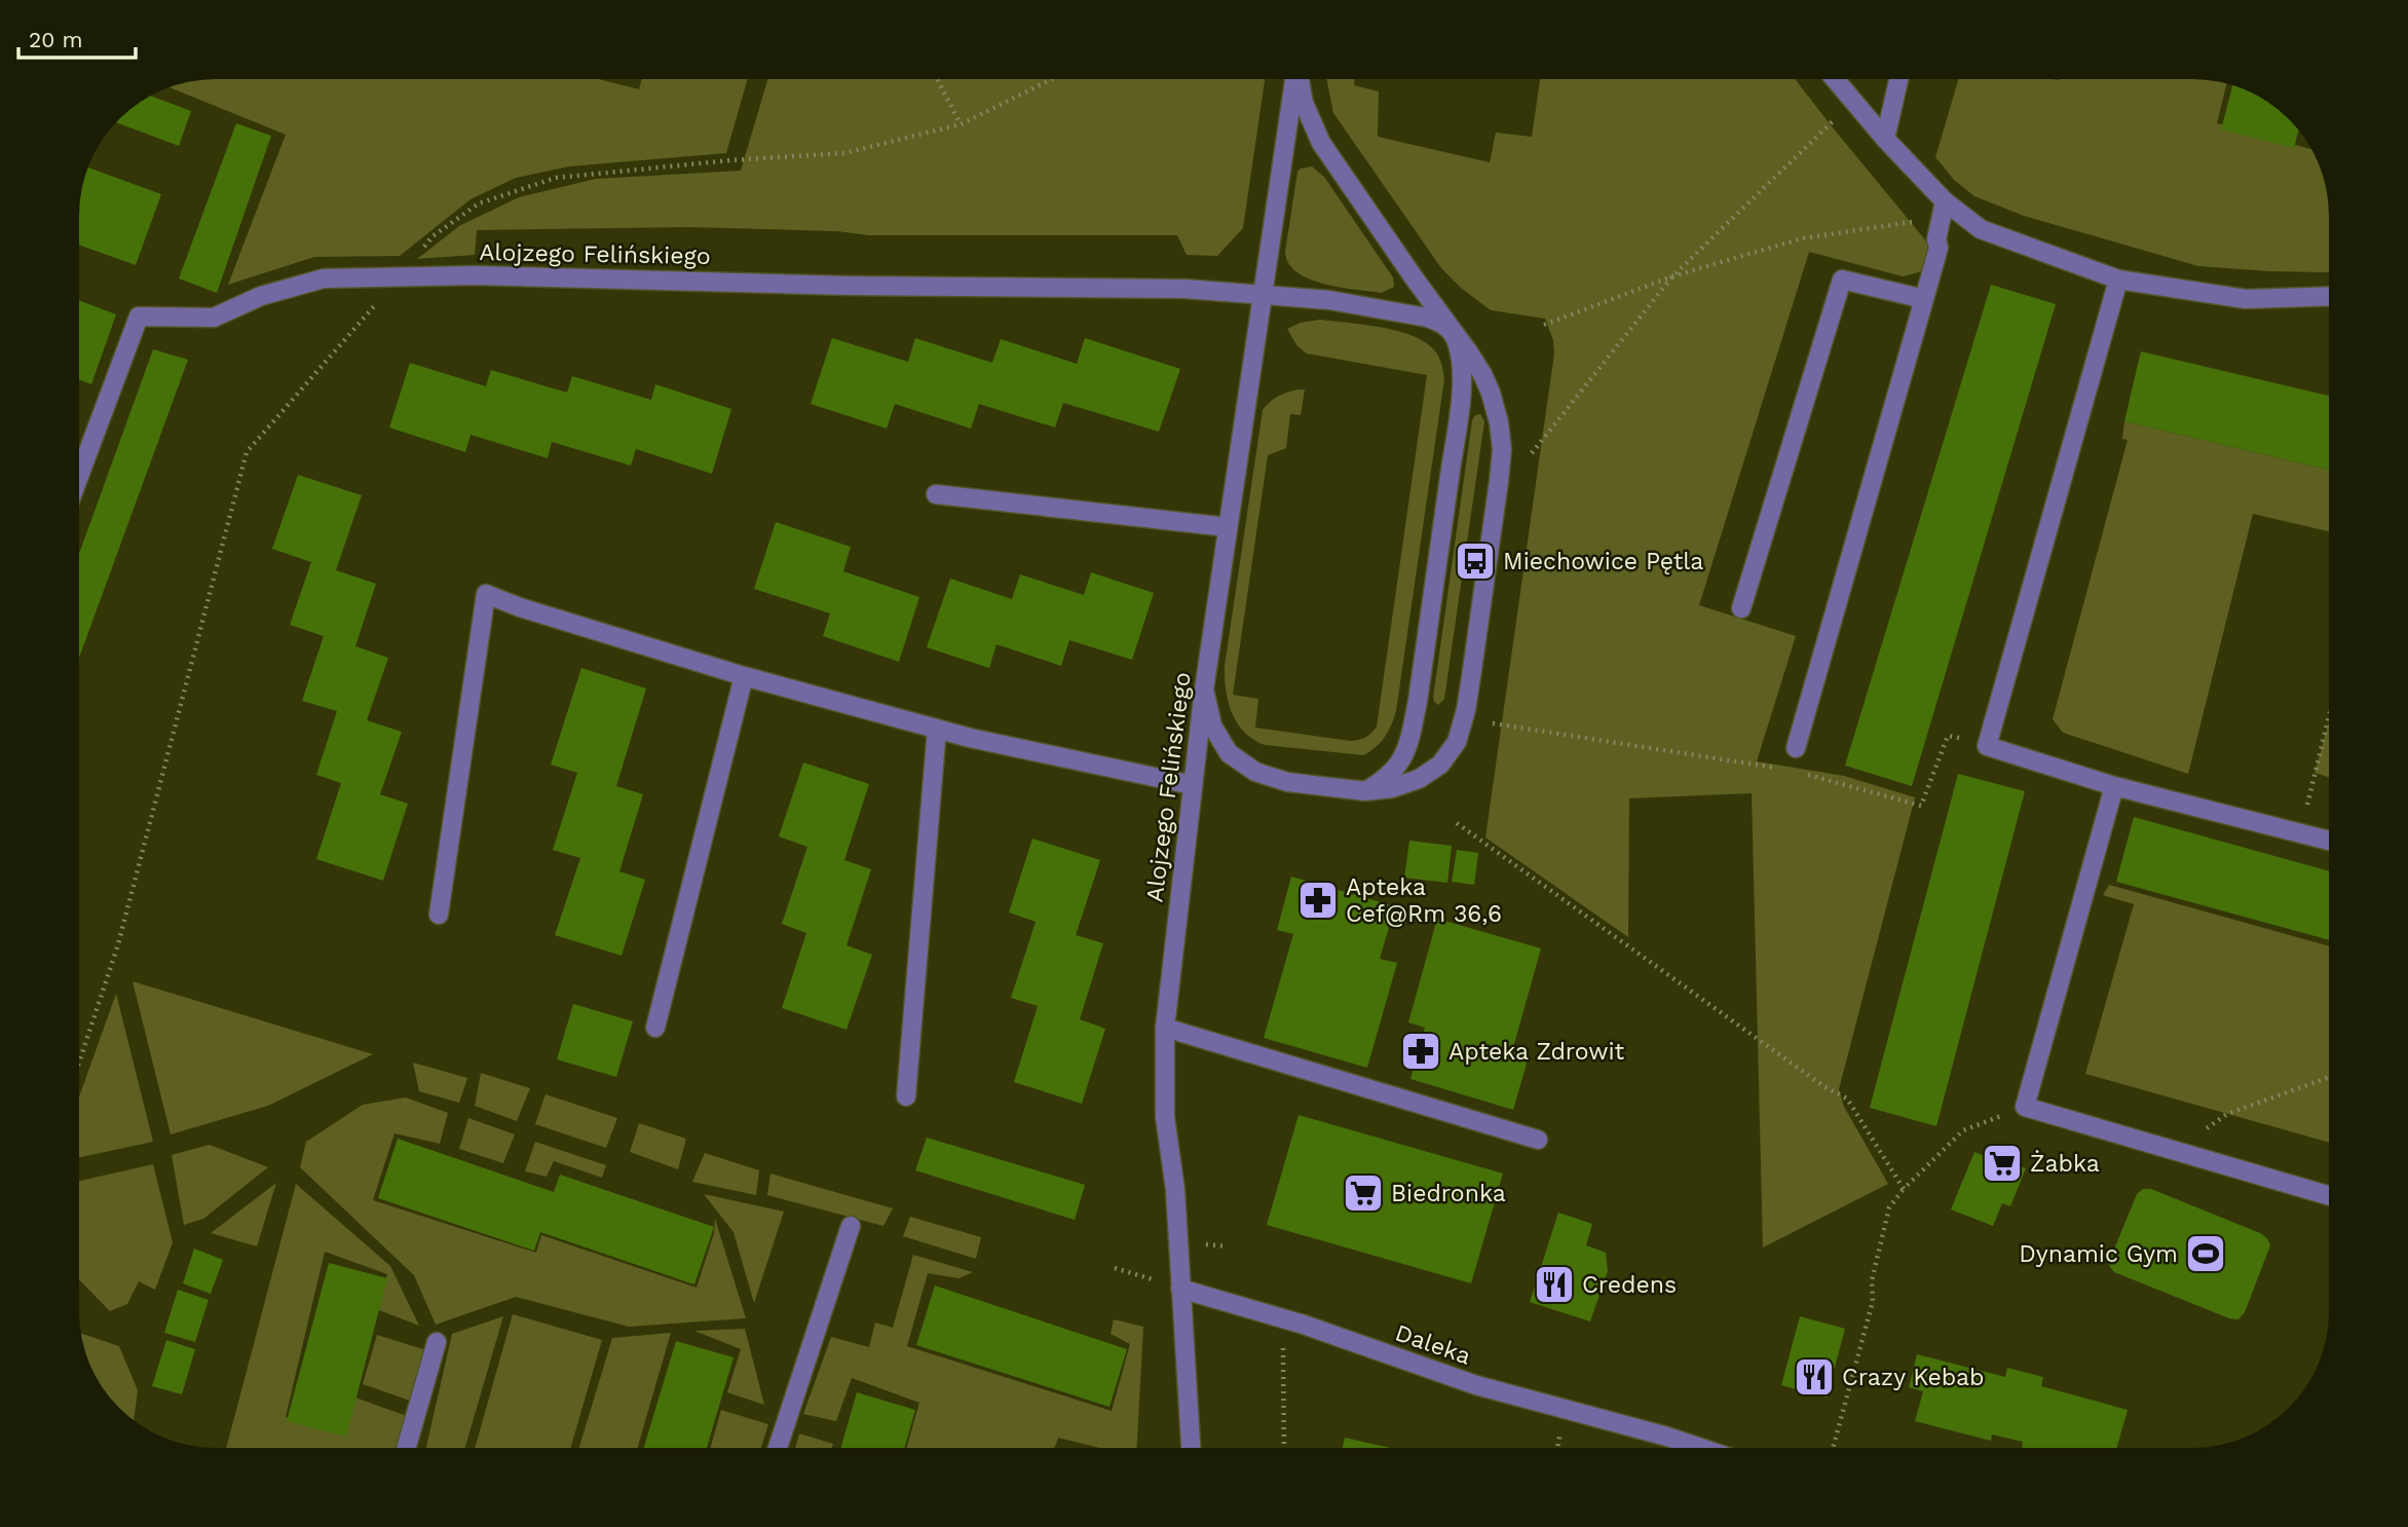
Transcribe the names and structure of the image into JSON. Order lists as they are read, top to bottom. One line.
{"streets":{"street":["Alojzego Felińskiego","Daleka"]},"crossings":[["Alojzego Felińskiego","Daleka"]],"places":{"bus stop":["Miechowice Pętla"],"pharmacy":["Apteka Cef@Rm 36,6","Apteka Zdrowit"],"supermarket":["Żabka","Biedronka"],"sports":["Dynamic Gym"],"restaurant":["Credens","Crazy Kebab"]},"scale_bar":"20 m"}
